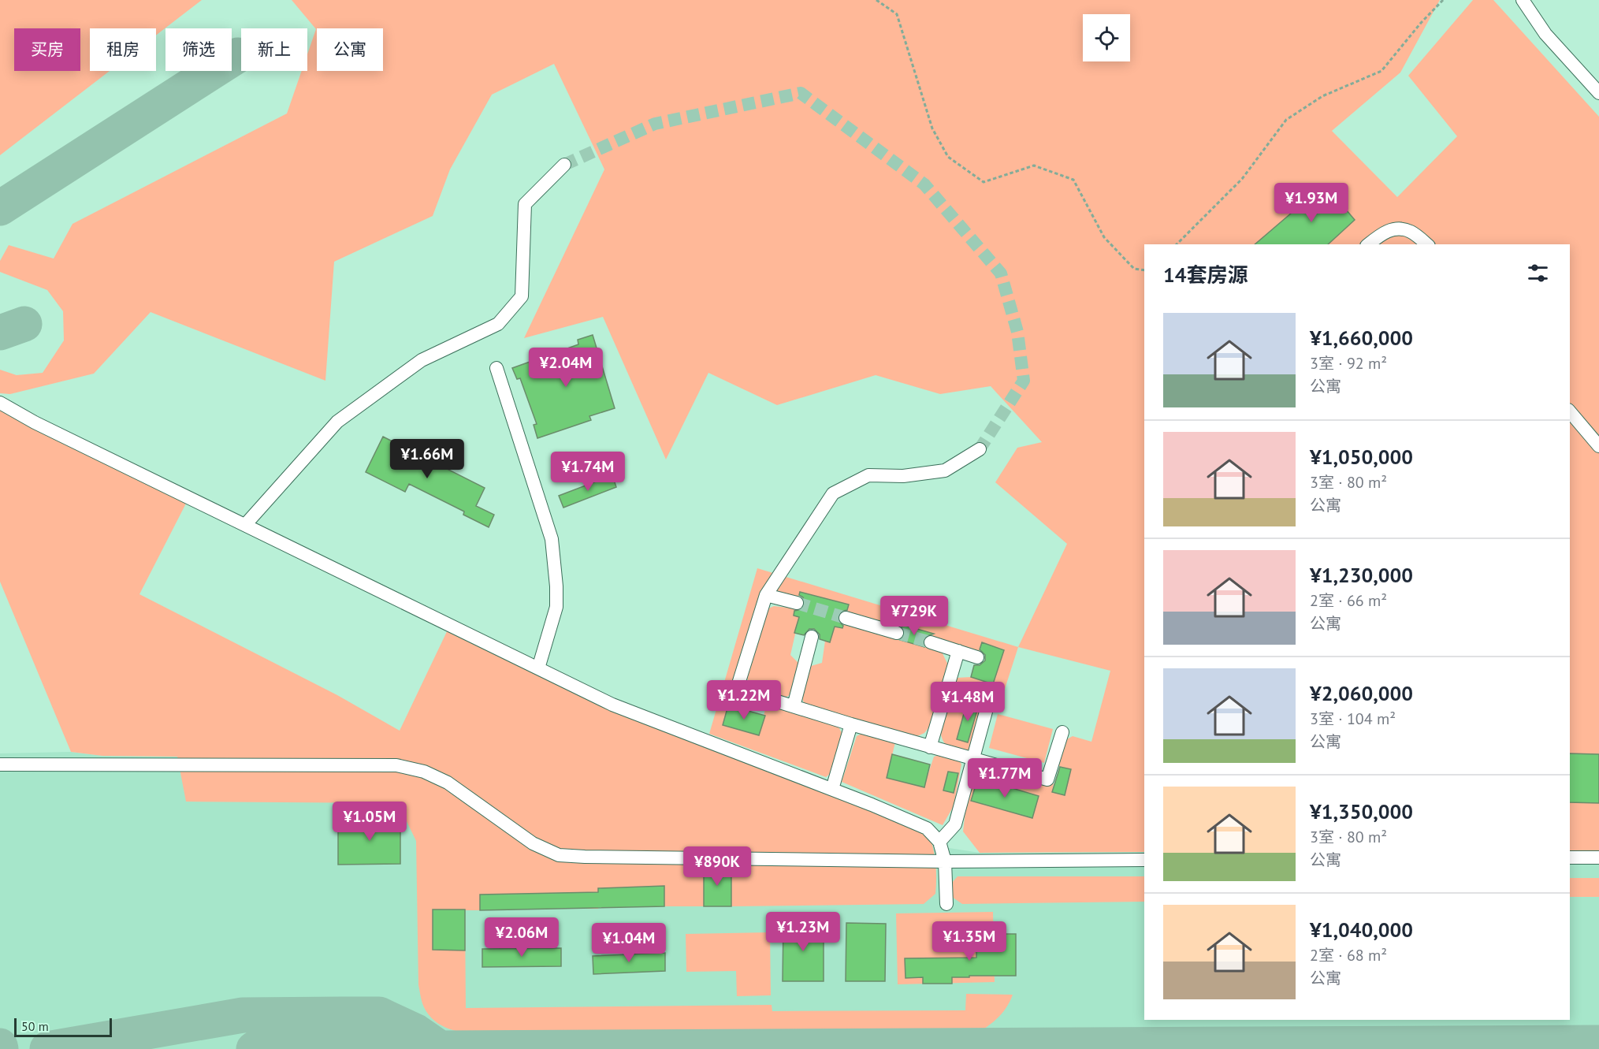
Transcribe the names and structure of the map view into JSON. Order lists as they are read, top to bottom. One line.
{"scale_bar":"50 m","page":{"chip":["买房","租房","筛选","新上","公寓"],"price":["¥1.93M","¥2.04M","¥1.66M","¥1.74M","¥729K","¥1.22M","¥1.48M","¥1.77M","¥1.05M","¥890K","¥1.23M","¥2.06M","¥1.35M","¥1.04M"],"heading":"14套房源","list":[{"name":"¥1,660,000","note":"3室 · 92 m² · 公寓"},{"name":"¥1,050,000","note":"3室 · 80 m² · 公寓"},{"name":"¥1,230,000","note":"2室 · 66 m² · 公寓"},{"name":"¥2,060,000","note":"3室 · 104 m² · 公寓"},{"name":"¥1,350,000","note":"3室 · 80 m² · 公寓"},{"name":"¥1,040,000","note":"2室 · 68 m² · 公寓"}],"scale":"50 m"}}
